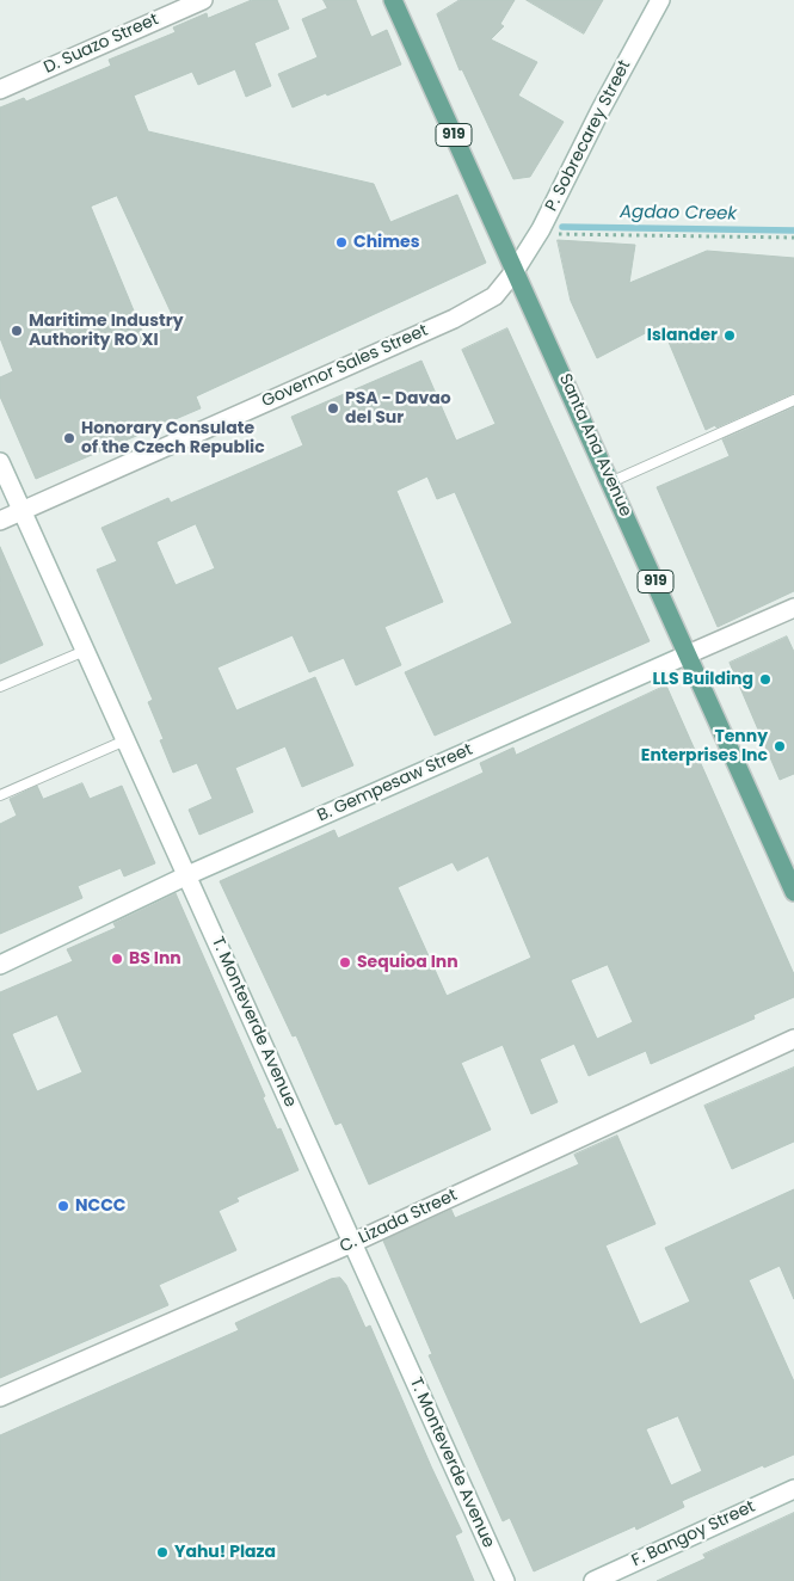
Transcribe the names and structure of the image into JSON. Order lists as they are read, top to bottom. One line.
{"streets":{"main road":["919","Santa Ana Avenue"],"street":["D. Suazo Street","P. Sobrecarey Street","Governor Sales Street","B. Gempesaw Street","T. Monteverde Avenue","C. Lizada Street","F. Bangoy Street"]},"crossings":[["P. Sobrecarey Street","Governor Sales Street"],["P. Sobrecarey Street","Santa Ana Avenue"],["Governor Sales Street","Santa Ana Avenue"],["Governor Sales Street","T. Monteverde Avenue"],["Santa Ana Avenue","B. Gempesaw Street"],["B. Gempesaw Street","T. Monteverde Avenue"],["T. Monteverde Avenue","C. Lizada Street"]],"water":["Agdao Creek"],"places":["Chimes","Maritime Industry Authority RO XI","Islander","PSA - Davao del Sur","Honorary Consulate of the Czech Republic","LLS Building","Tenny Enterprises Inc","BS Inn","Sequioa Inn","NCCC","Yahu! Plaza"]}
